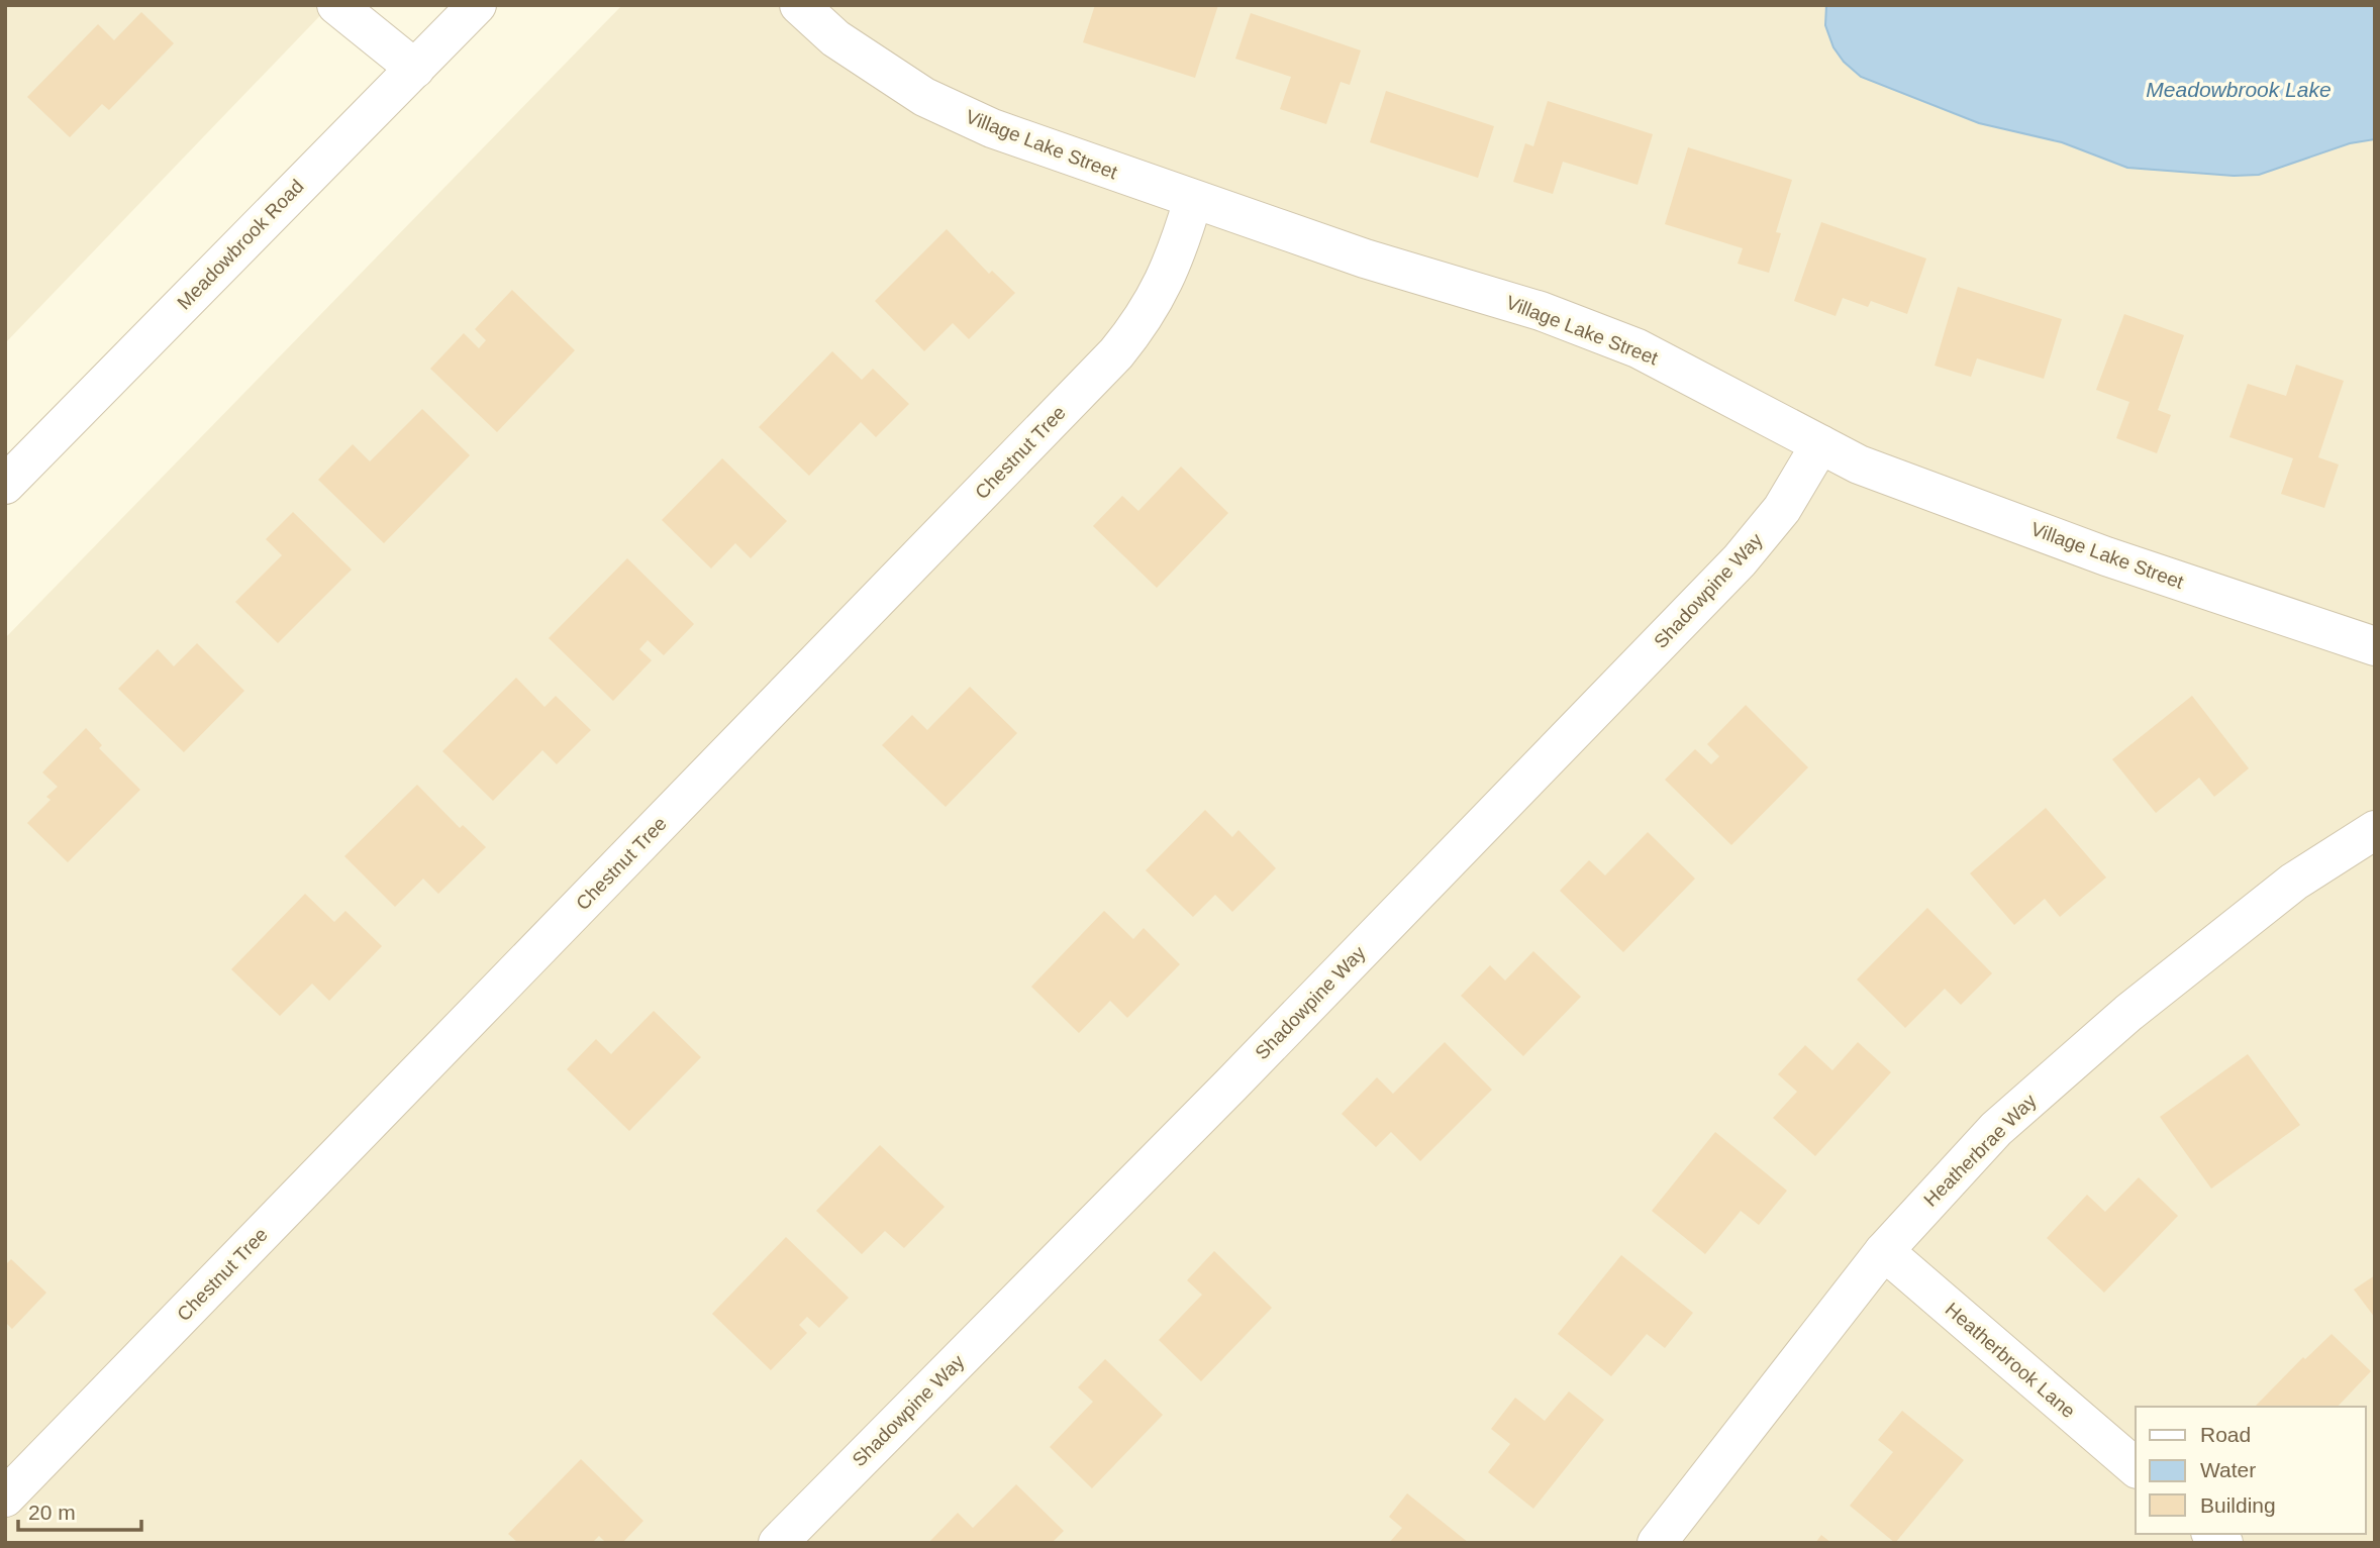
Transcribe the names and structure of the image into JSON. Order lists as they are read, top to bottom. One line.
{"streets":{"street":["Village Lake Street","Meadowbrook Road","Chestnut Tree","Shadowpine Way","Heatherbrae Way","Heatherbrook Lane"]},"crossings":[["Village Lake Street","Chestnut Tree"],["Village Lake Street","Shadowpine Way"],["Heatherbrae Way","Heatherbrook Lane"]],"water":["Meadowbrook Lake"],"legend":["Road","Water","Building"],"scale_bar":"20 m"}
